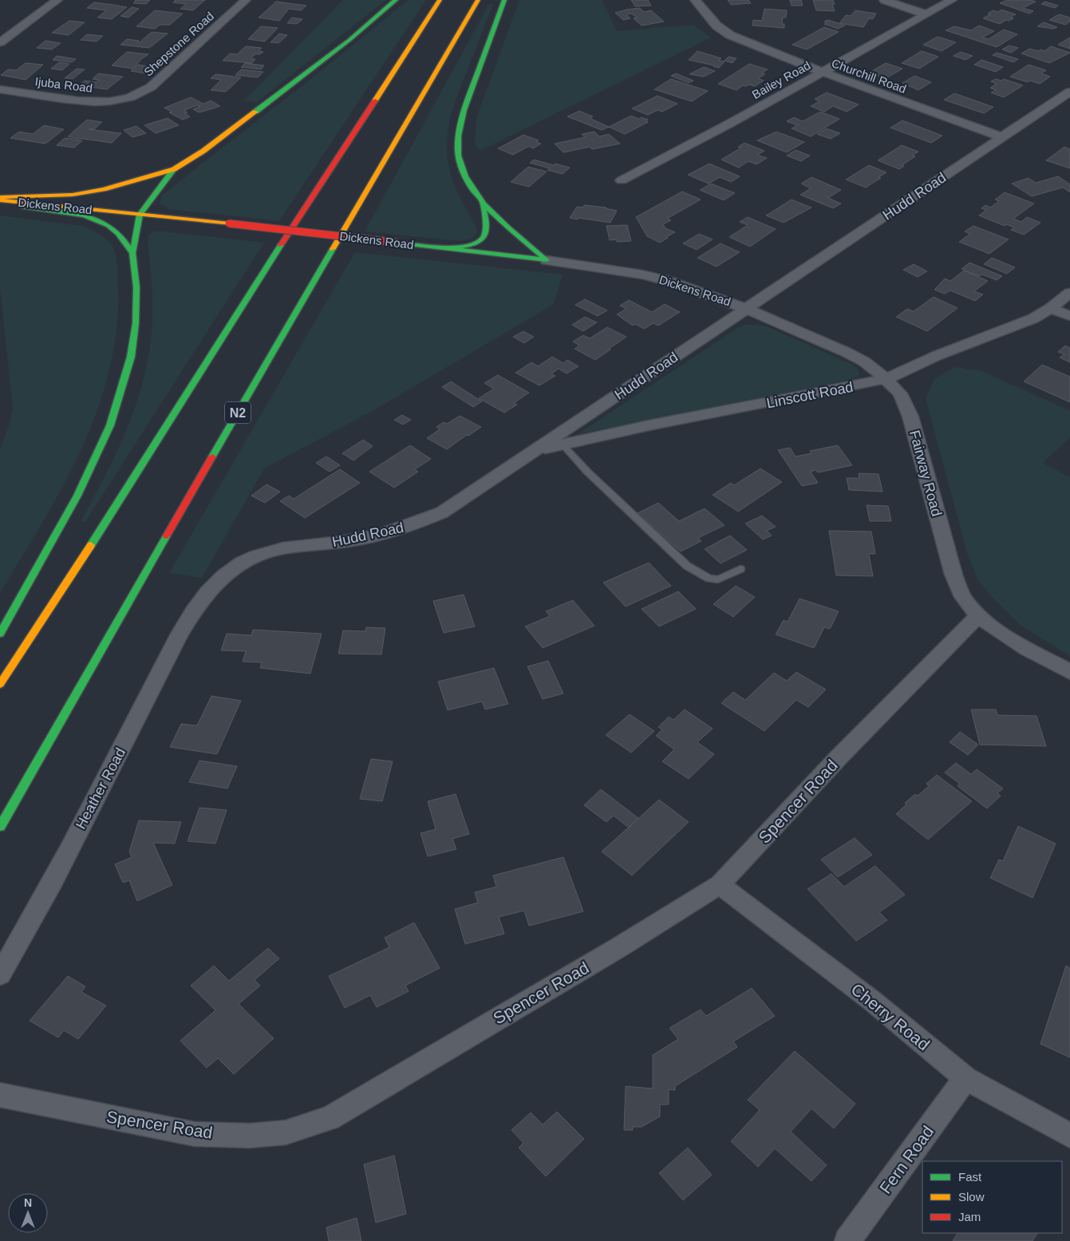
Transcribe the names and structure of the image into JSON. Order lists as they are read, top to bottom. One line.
{"streets":{"main road":["Dickens Road","N2"],"street":["Shepstone Road","Churchill Road","Bailey Road","Ijuba Road","Hudd Road","Linscott Road","Fairway Road","Heather Road","Spencer Road","Cherry Road","Fern Road"]},"crossings":[["Shepstone Road","Ijuba Road"],["Churchill Road","Bailey Road"],["Churchill Road","Hudd Road"],["Hudd Road","Dickens Road"],["Hudd Road","Linscott Road"],["Hudd Road","Fairway Road"],["Hudd Road","Heather Road"],["Dickens Road","Fairway Road"],["Linscott Road","Fairway Road"],["Fairway Road","Spencer Road"],["Spencer Road","Cherry Road"],["Cherry Road","Fern Road"]],"legend":["Fast","Slow","Jam"],"north":"top"}
